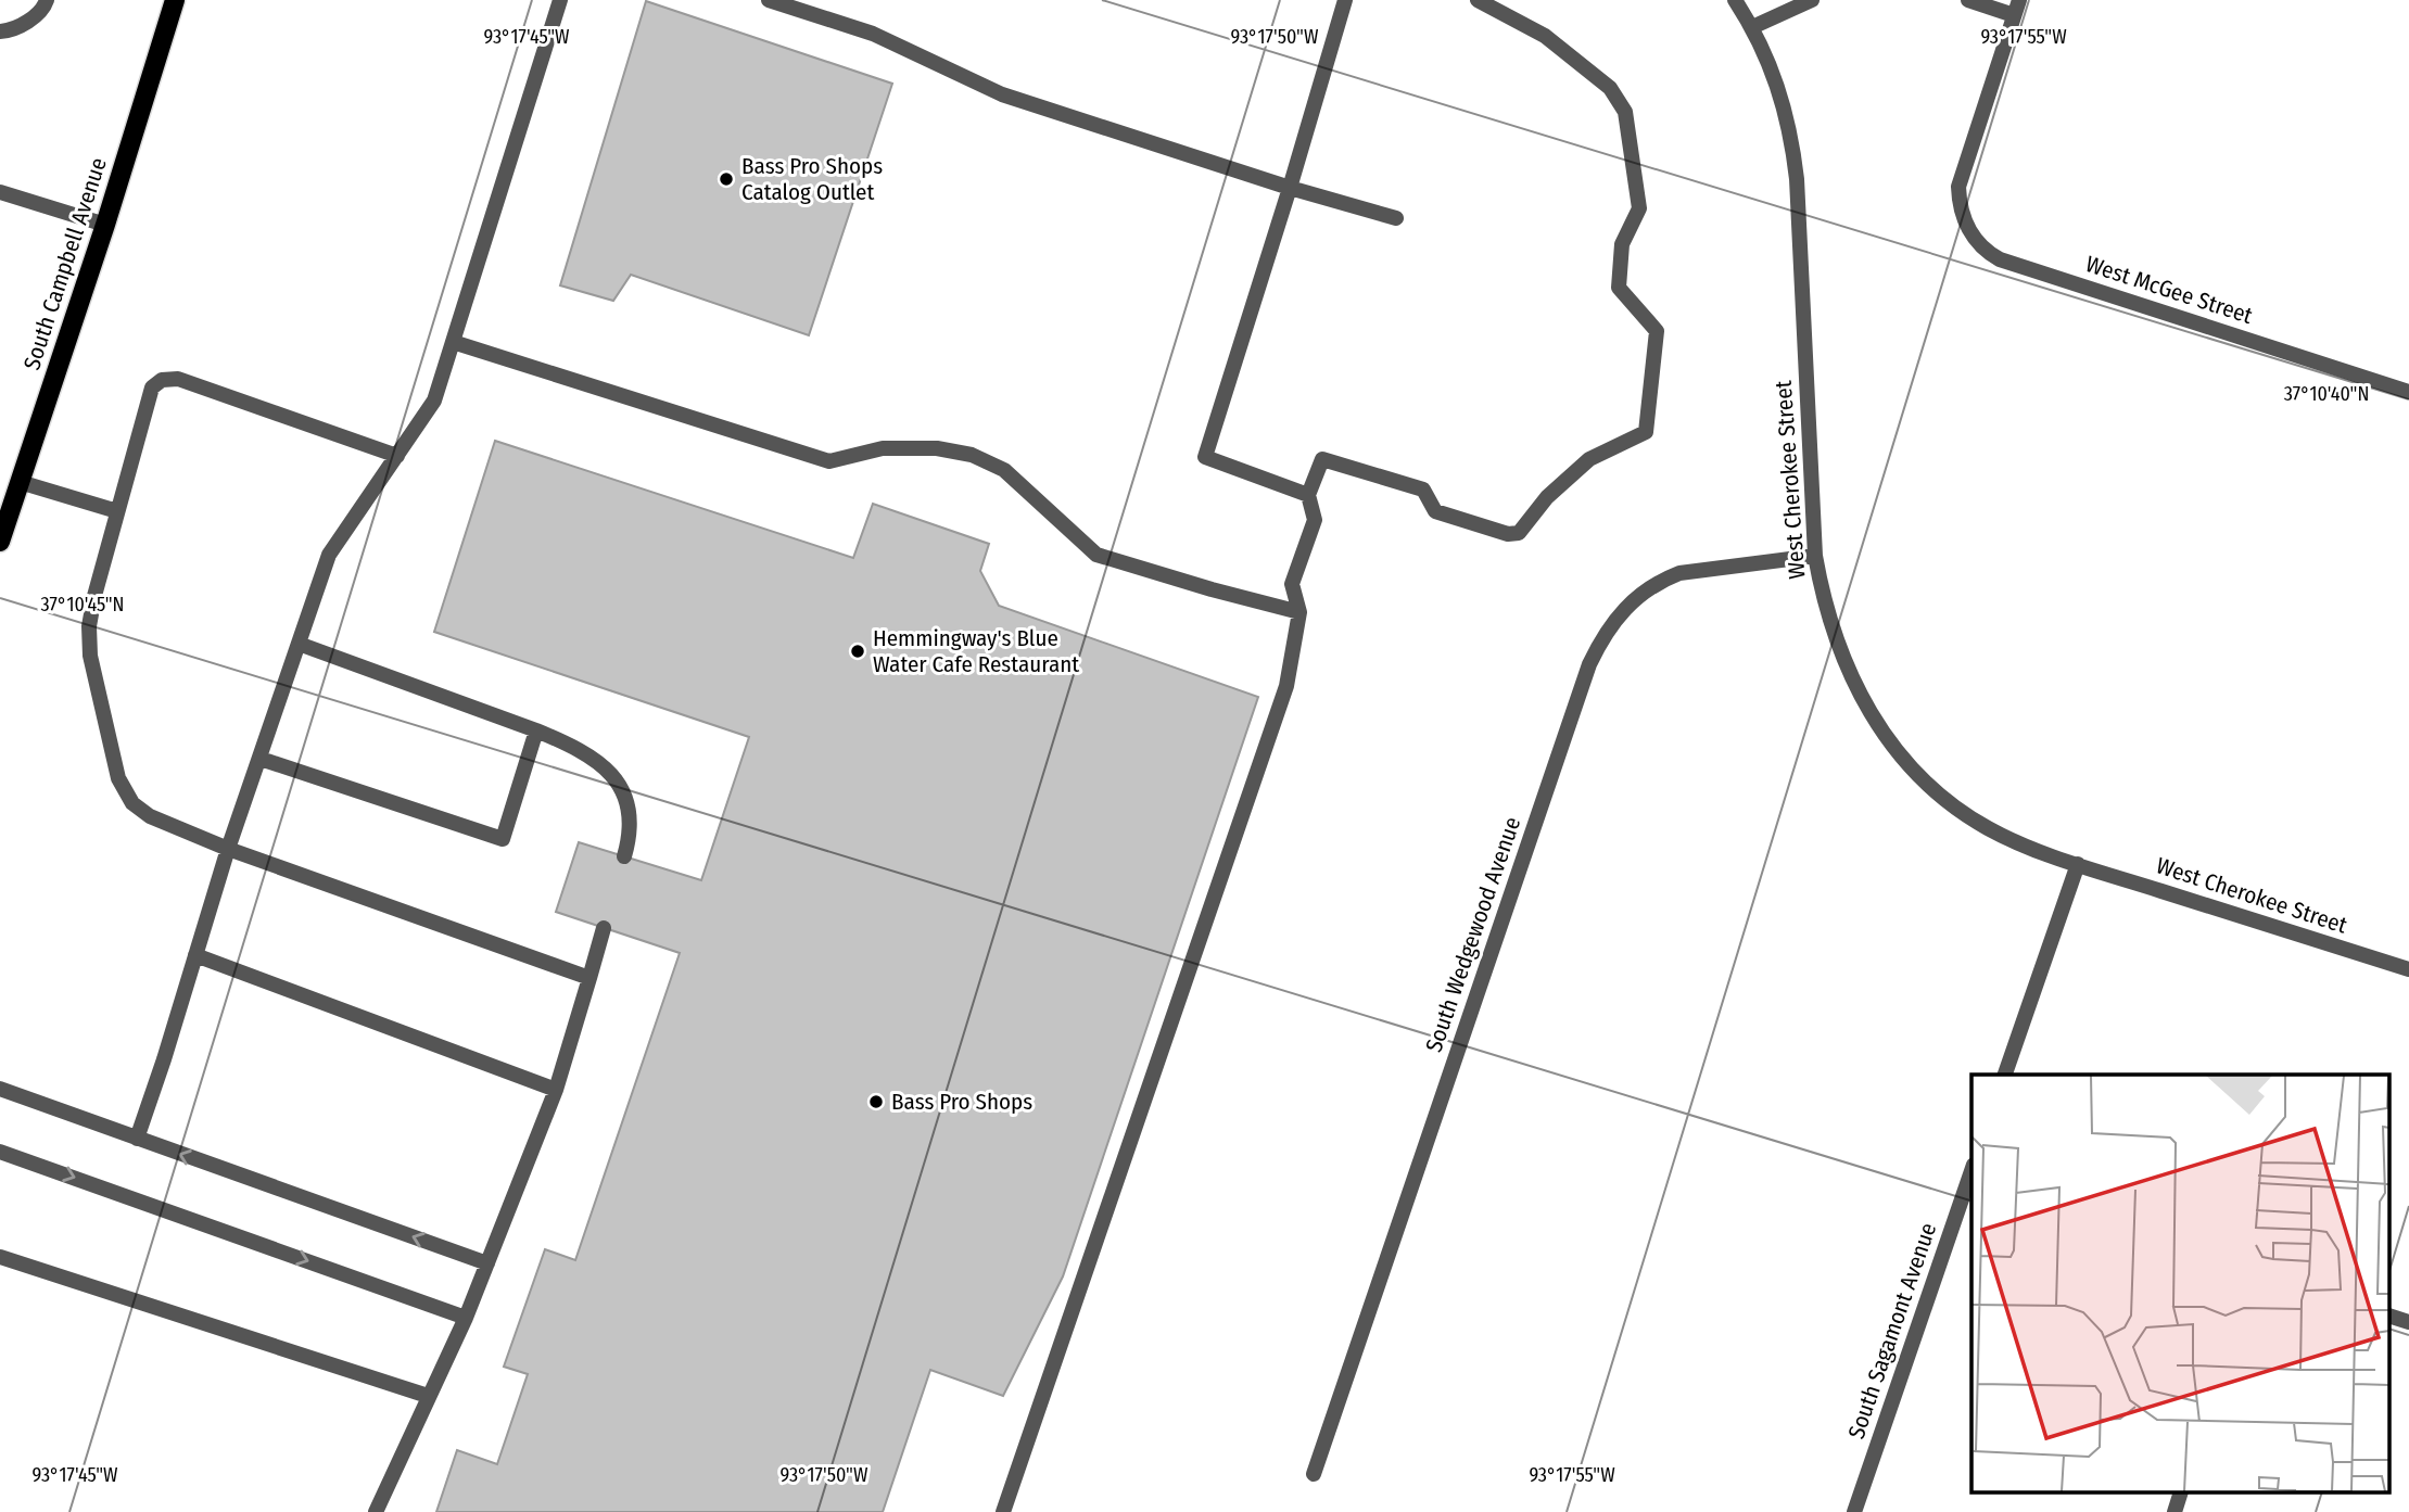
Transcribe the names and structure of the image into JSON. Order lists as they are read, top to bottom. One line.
{"streets":{"main road":["South Campbell Avenue"],"street":["West McGee Street","West Cherokee Street","South Wedgewood Avenue","South Sagamont Avenue"]},"crossings":[["West Cherokee Street","South Wedgewood Avenue"]],"places":["Bass Pro Shops Catalog Outlet","Hemmingway's Blue Water Cafe Restaurant","Bass Pro Shops"],"coordinates":["93°17'45\"W","93°17'50\"W","93°17'55\"W","37°10'40\"N","37°10'45\"N"]}
